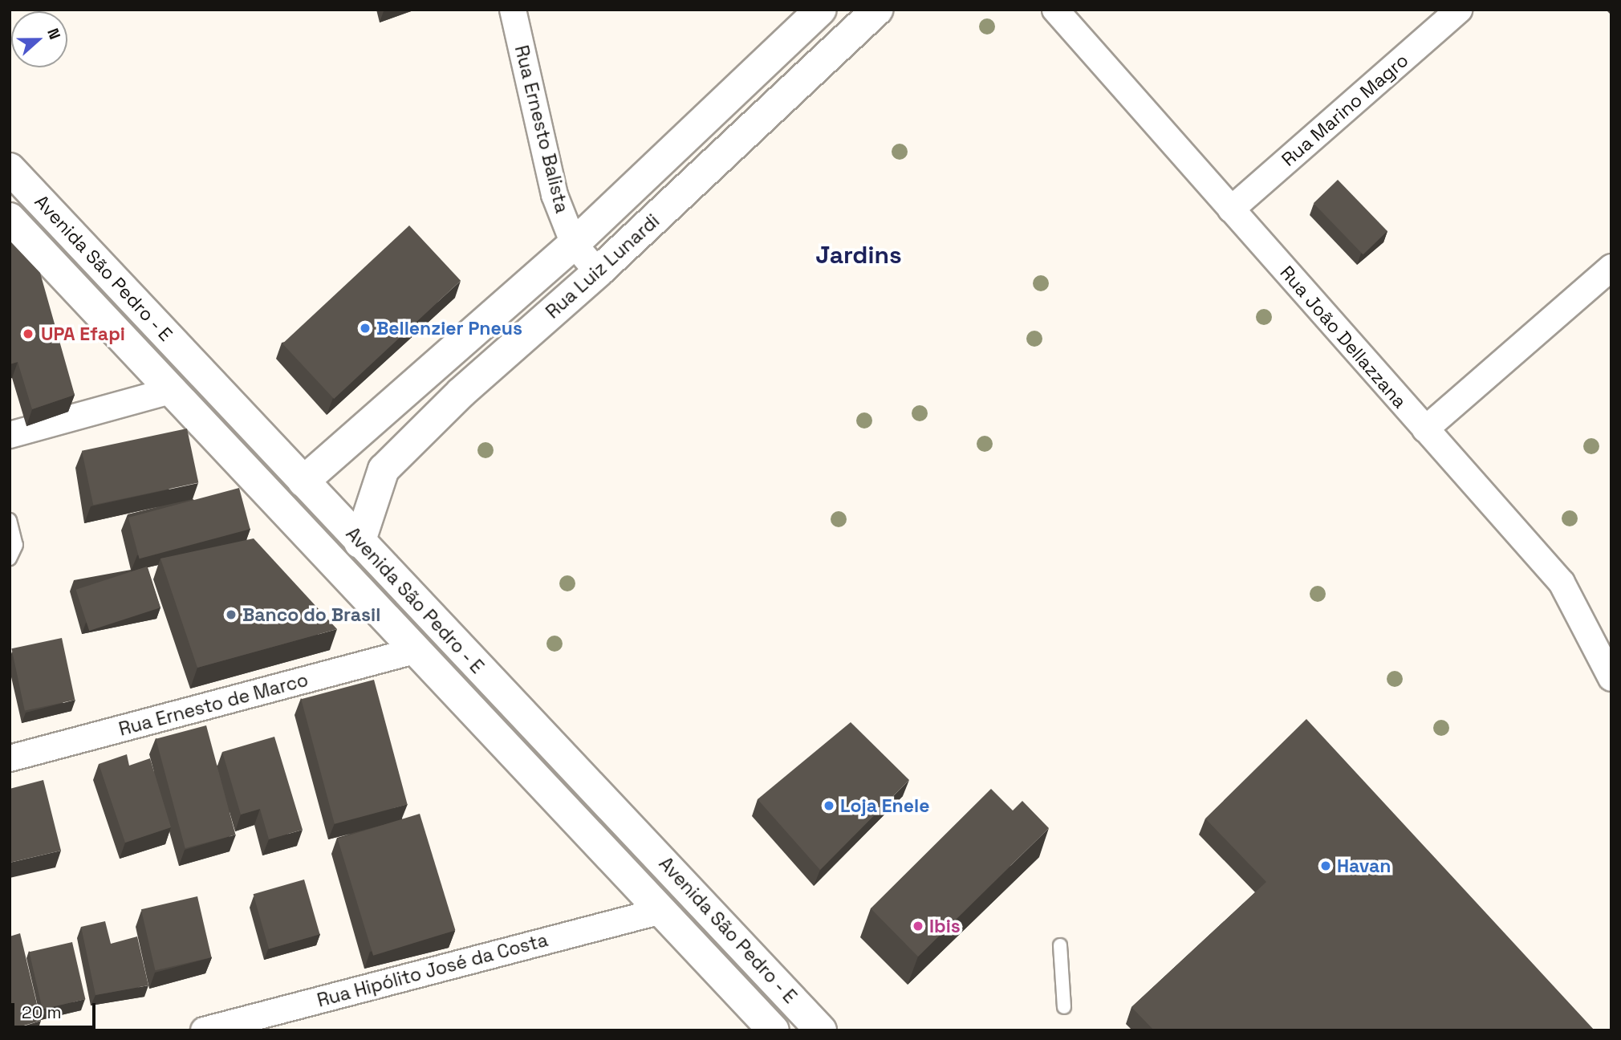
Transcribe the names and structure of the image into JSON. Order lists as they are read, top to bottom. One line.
{"streets":{"main road":["Rua Luiz Lunardi","Avenida São Pedro - E"],"street":["Rua Marino Magro","Rua Ernesto Balista","Rua João Dellazzana","Rua Ernesto de Marco","Rua Hipólito José da Costa"]},"crossings":[["Rua Marino Magro","Rua João Dellazzana"],["Rua Ernesto Balista","Rua Luiz Lunardi"],["Rua Luiz Lunardi","Avenida São Pedro - E"],["Avenida São Pedro - E","Rua Ernesto de Marco"],["Avenida São Pedro - E","Rua Hipólito José da Costa"]],"districts":["Jardins"],"places":["Bellenzier Pneus","UPA Efapi","Banco do Brasil","Loja Enele","Havan","Ibis"],"scale_bar":"20 m","north":"right"}
